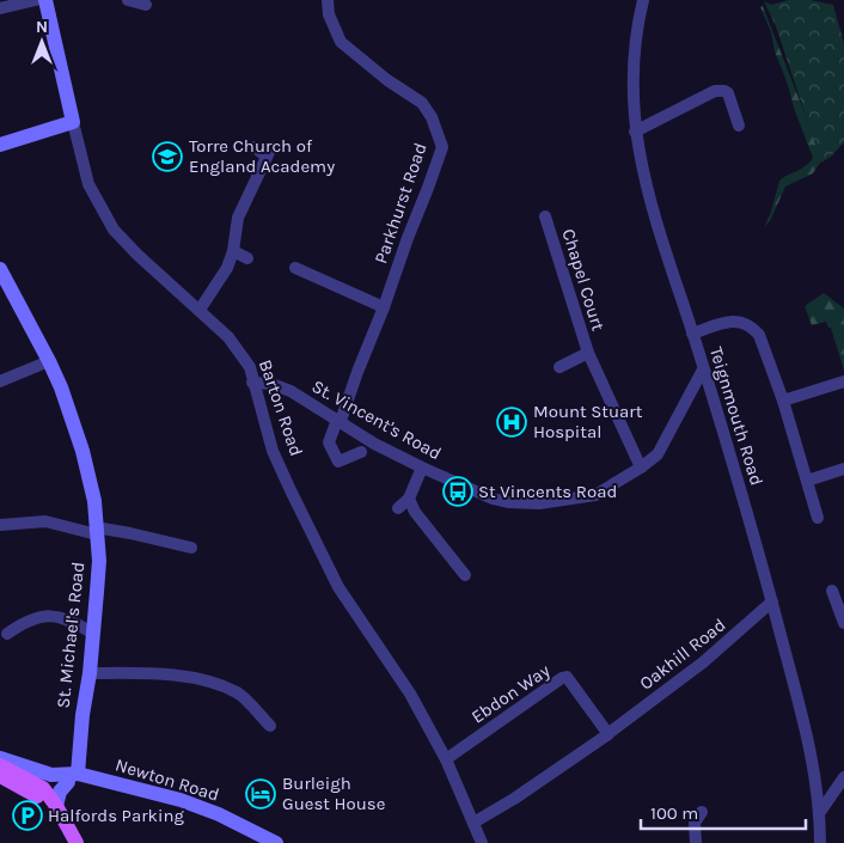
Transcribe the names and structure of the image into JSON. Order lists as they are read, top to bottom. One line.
{"streets":{"street":["Parkhurst Road","Chapel Court","Barton Road","Teignmouth Road","St. Vincent's Road","St. Michael's Road","Oakhill Road","Ebdon Way","Newton Road"]},"crossings":[["Parkhurst Road","St. Vincent's Road"],["Chapel Court","St. Vincent's Road"],["Barton Road","St. Vincent's Road"],["Barton Road","Oakhill Road"],["Barton Road","Ebdon Way"],["Teignmouth Road","St. Vincent's Road"],["Teignmouth Road","Oakhill Road"],["St. Michael's Road","Newton Road"],["Oakhill Road","Ebdon Way"]],"places":{"school or university":["Torre Church of England Academy"],"hospital":["Mount Stuart Hospital"],"bus stop":["St Vincents Road"],"hotel":["Burleigh Guest House"],"parking":["Halfords Parking"]},"scale_bar":"100 m","north":"top"}
